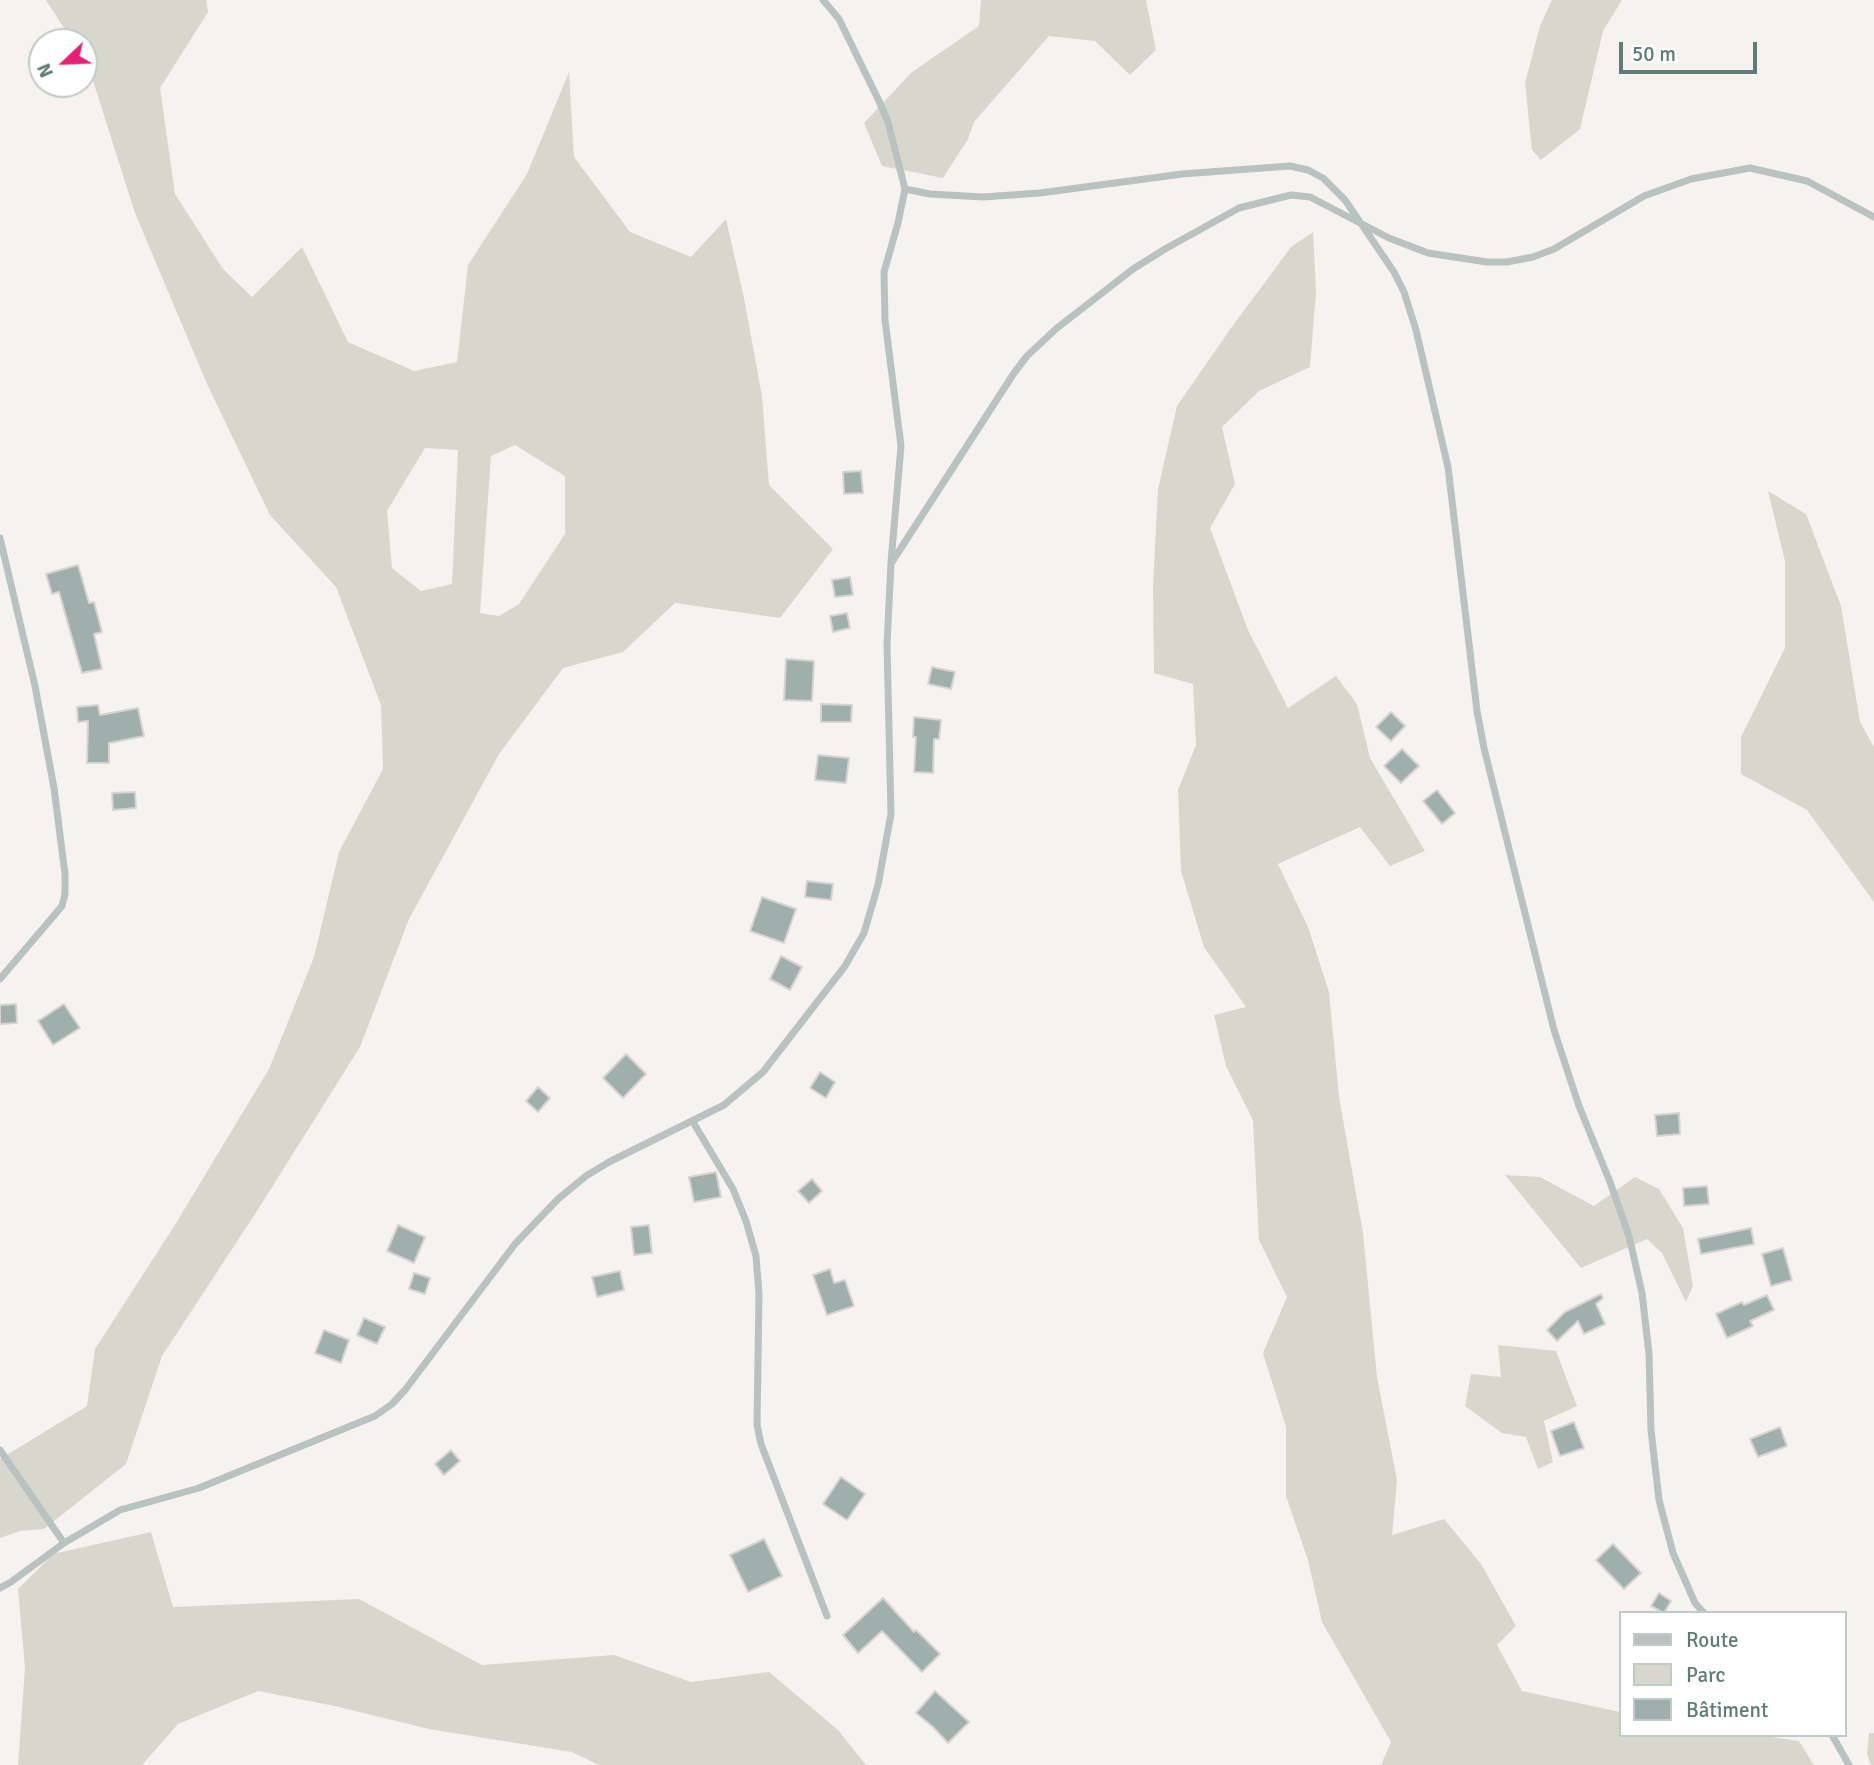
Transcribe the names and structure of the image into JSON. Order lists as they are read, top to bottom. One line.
{"legend":["Route","Parc","Bâtiment"],"scale_bar":"50 m","north":"bottom left"}
